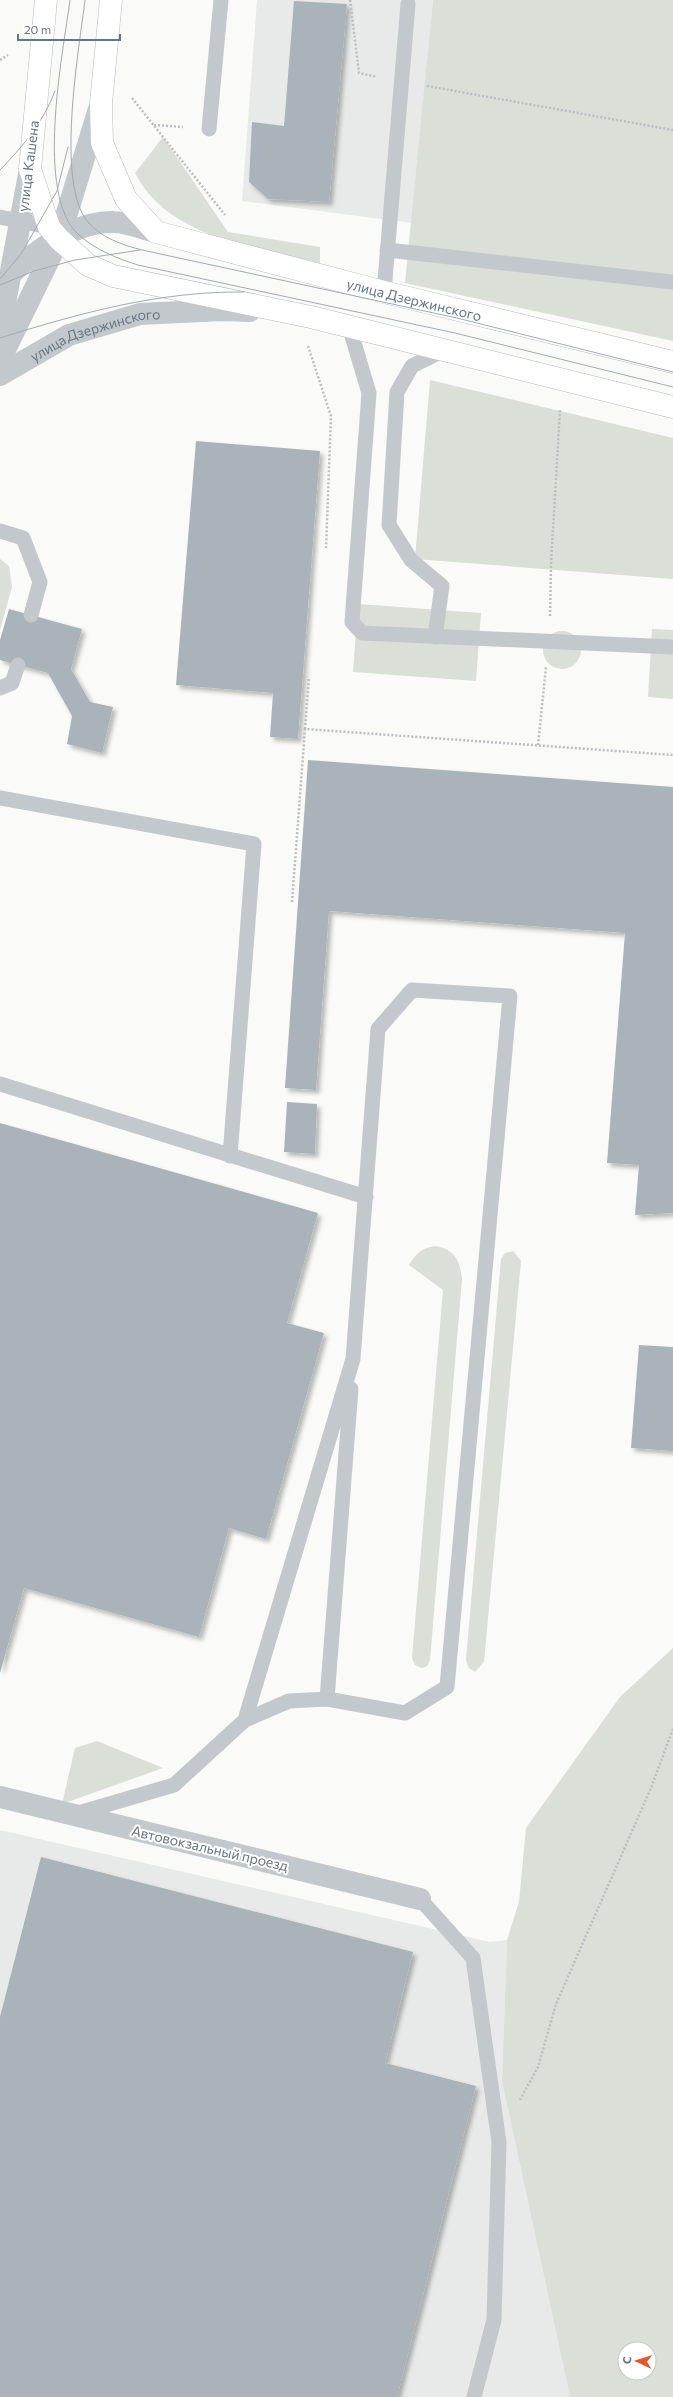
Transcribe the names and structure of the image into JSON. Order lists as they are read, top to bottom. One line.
{"streets":{"main road":["улица Кашена","улица Дзержинского"],"street":["Автовокзальный проезд"]},"scale_bar":"20 m","north":"left"}
